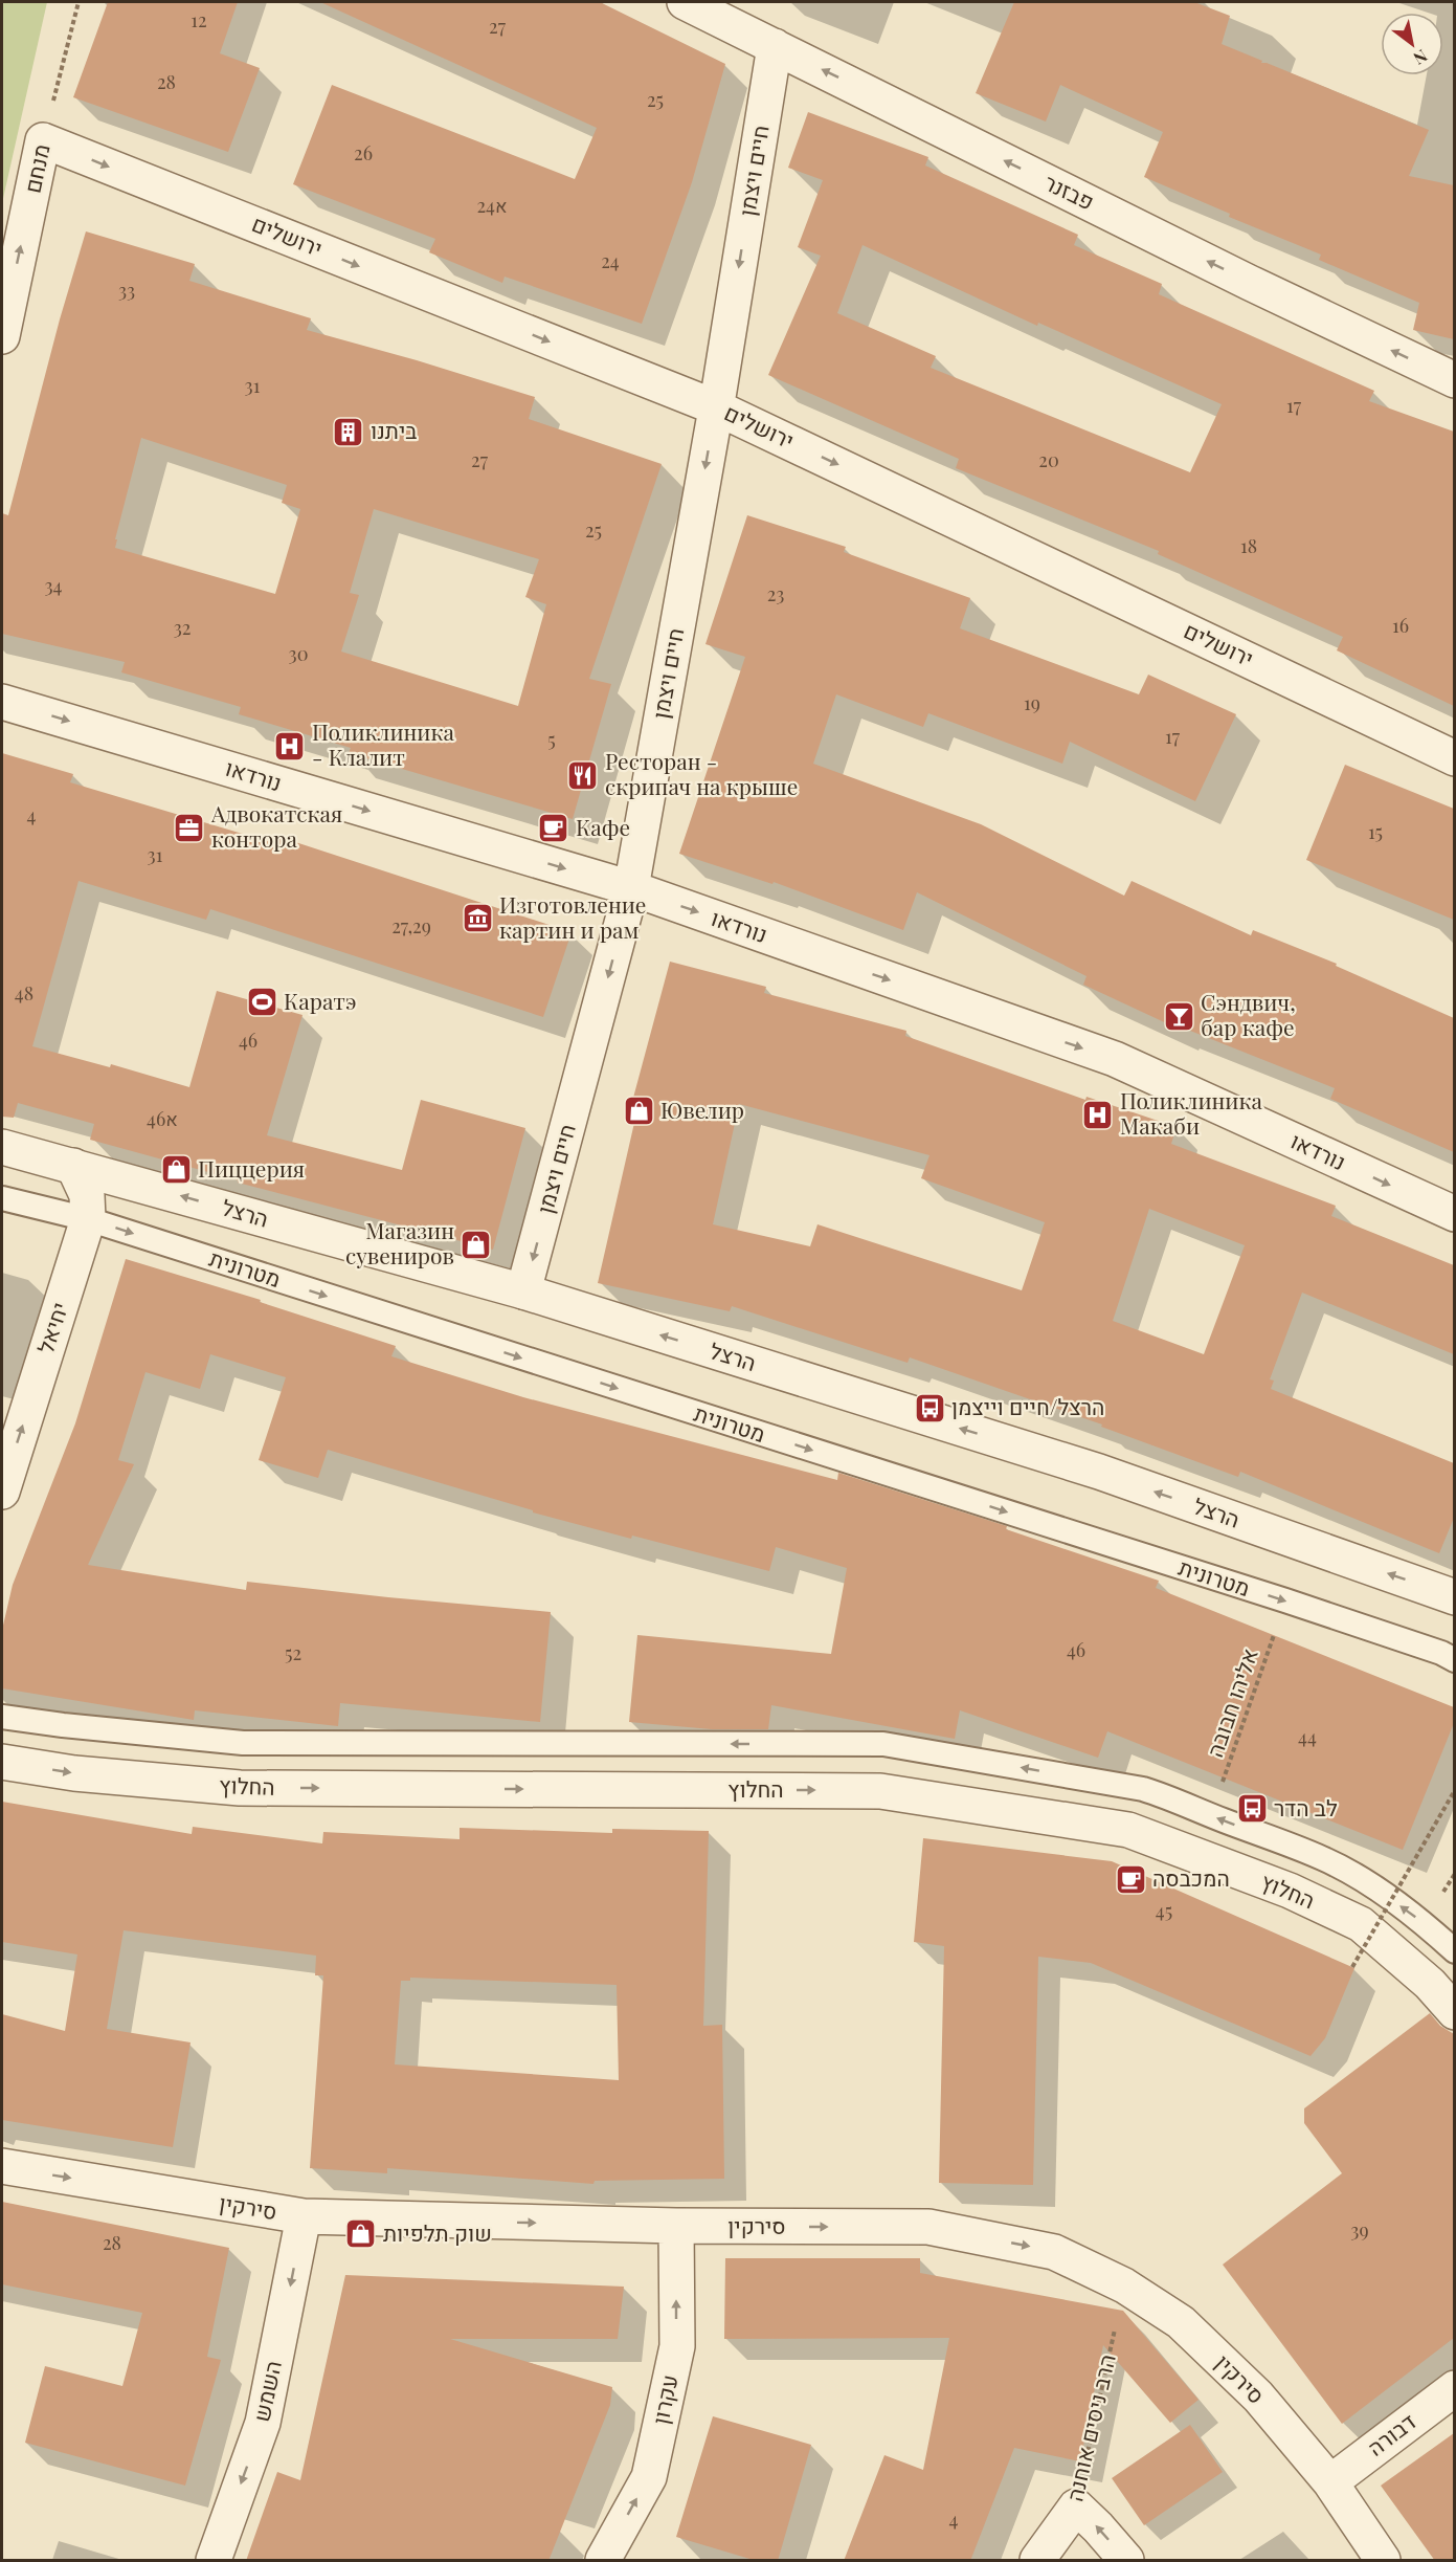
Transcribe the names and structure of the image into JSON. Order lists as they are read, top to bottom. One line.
{"streets":{"street":["מנחם","חיים ויצמן","פבזנר","ירושלים","נורדאו","הרצל","יחיאל","החלוץ","סירקין","השמש","עקרון","הרב ניסים אוחנה","דבורה"],"lane":["מטרונית"],"path":["אליהו חבובה"]},"crossings":[["מנחם","ירושלים"],["חיים ויצמן","פבזנר"],["חיים ויצמן","ירושלים"],["חיים ויצמן","נורדאו"],["חיים ויצמן","הרצל"],["הרצל","יחיאל"],["מטרונית","יחיאל"],["מטרונית","אליהו חבובה"],["סירקין","השמש"],["סירקין","עקרון"],["סירקין","הרב ניסים אוחנה"],["סירקין","דבורה"]],"one_way":["מנחם","חיים ויצמן","פבזנר","ירושלים","נורדאו","הרצל","מטרונית","יחיאל","החלוץ","סירקין","השמש","עקרון"],"places":{"building":["ביתנו"],"hospital":["Поликлиника - Клалит","Поликлиника Макаби"],"restaurant":["Ресторан - скрипач на крыше"],"office":["Адвокатская контора"],"cafe":["Кафе","המכבסה"],"museum":["Изготовление картин и рам"],"sports":["Каратэ"],"bar":["Сэндвич, бар кафе"],"shop":["Ювелир","Пиццерия","Магазин сувениров","שוק תלפיות"],"bus stop":["הרצל/חיים וייצמן","לב הדר"]},"house_numbers":["12","27","28","25","26","24א","24","33","31","17","27","20","25","18","34","23","16","32","30","19","17","5","4","15","31","27,29","48","46","46א","46","52","44","45","39","28","4"],"north":"bottom right"}
